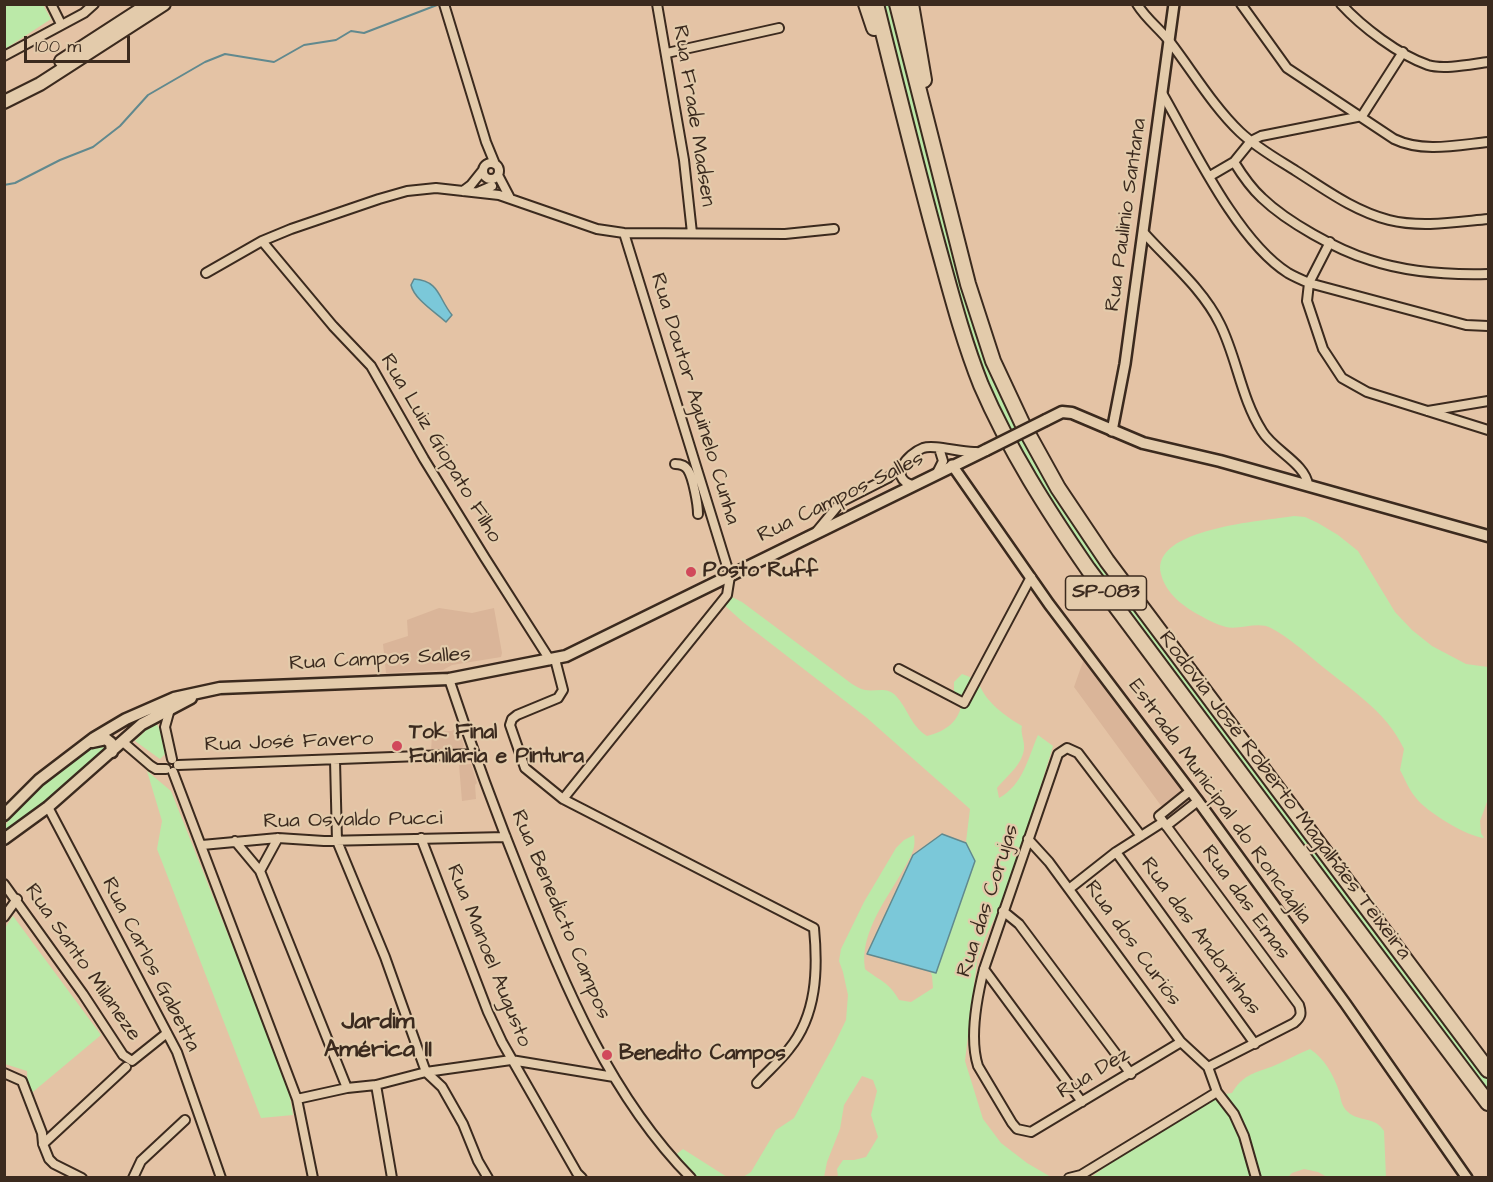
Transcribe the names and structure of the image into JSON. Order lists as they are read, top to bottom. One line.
{"streets":{"highway":["SP-083","Rodovia José Roberto Magalhães Teixeira"],"main road":["Rua Campos Salles"],"street":["Rua Frade Madsen","Rua Paulinio Santana","Rua Doutor Aguinelo Cunha","Rua Luiz Giopato Filho","Rua José Favero","Estrada Municipal do Roncáglia","Rua Osvaldo Pucci","Rua das Corujas","Rua das Emas","Rua Benedicto Campos","Rua das Andorinhas","Rua dos Curiós","Rua Manoel Augusto","Rua Santo Milaneze","Rua Carlos Gabetta","Rua Dez"]},"crossings":[["Rua Paulinio Santana","Rua Campos Salles"],["Rua Doutor Aguinelo Cunha","Rua Campos Salles"],["Rua Luiz Giopato Filho","Rua Campos Salles"],["Rua Campos Salles","Estrada Municipal do Roncáglia"],["Rua Campos Salles","Rua Benedicto Campos"],["Rua José Favero","Rua Benedicto Campos"],["Rua Osvaldo Pucci","Rua Benedicto Campos"],["Rua Osvaldo Pucci","Rua Manoel Augusto"],["Rua das Corujas","Rua dos Curiós"],["Rua das Corujas","Rua Dez"],["Rua das Emas","Rua das Andorinhas"],["Rua dos Curiós","Rua Dez"]],"districts":["Jardim América II"],"places":["Posto Ruff","Tok Final Funilaria e Pintura","Benedito Campos"],"scale_bar":"100 m"}
